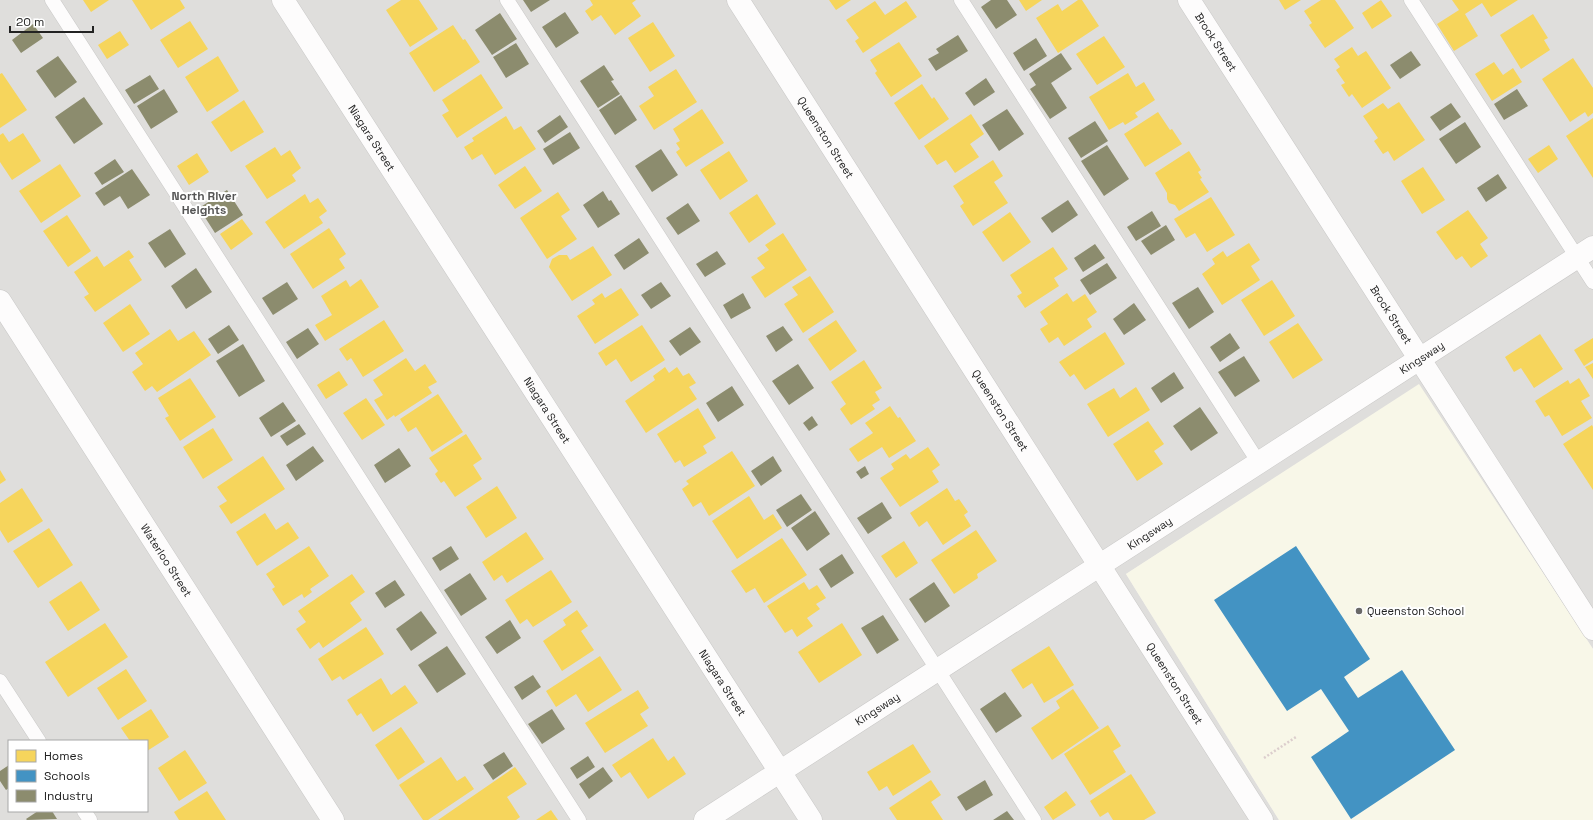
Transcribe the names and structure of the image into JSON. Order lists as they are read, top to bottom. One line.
{"streets":{"street":["Brock Street","Queenston Street","Niagara Street","Kingsway","Waterloo Street"]},"crossings":[["Brock Street","Kingsway"],["Queenston Street","Kingsway"],["Niagara Street","Kingsway"]],"districts":["North River Heights"],"places":["Queenston School"],"legend":["Homes","Schools","Industry"],"scale_bar":"20 m"}
